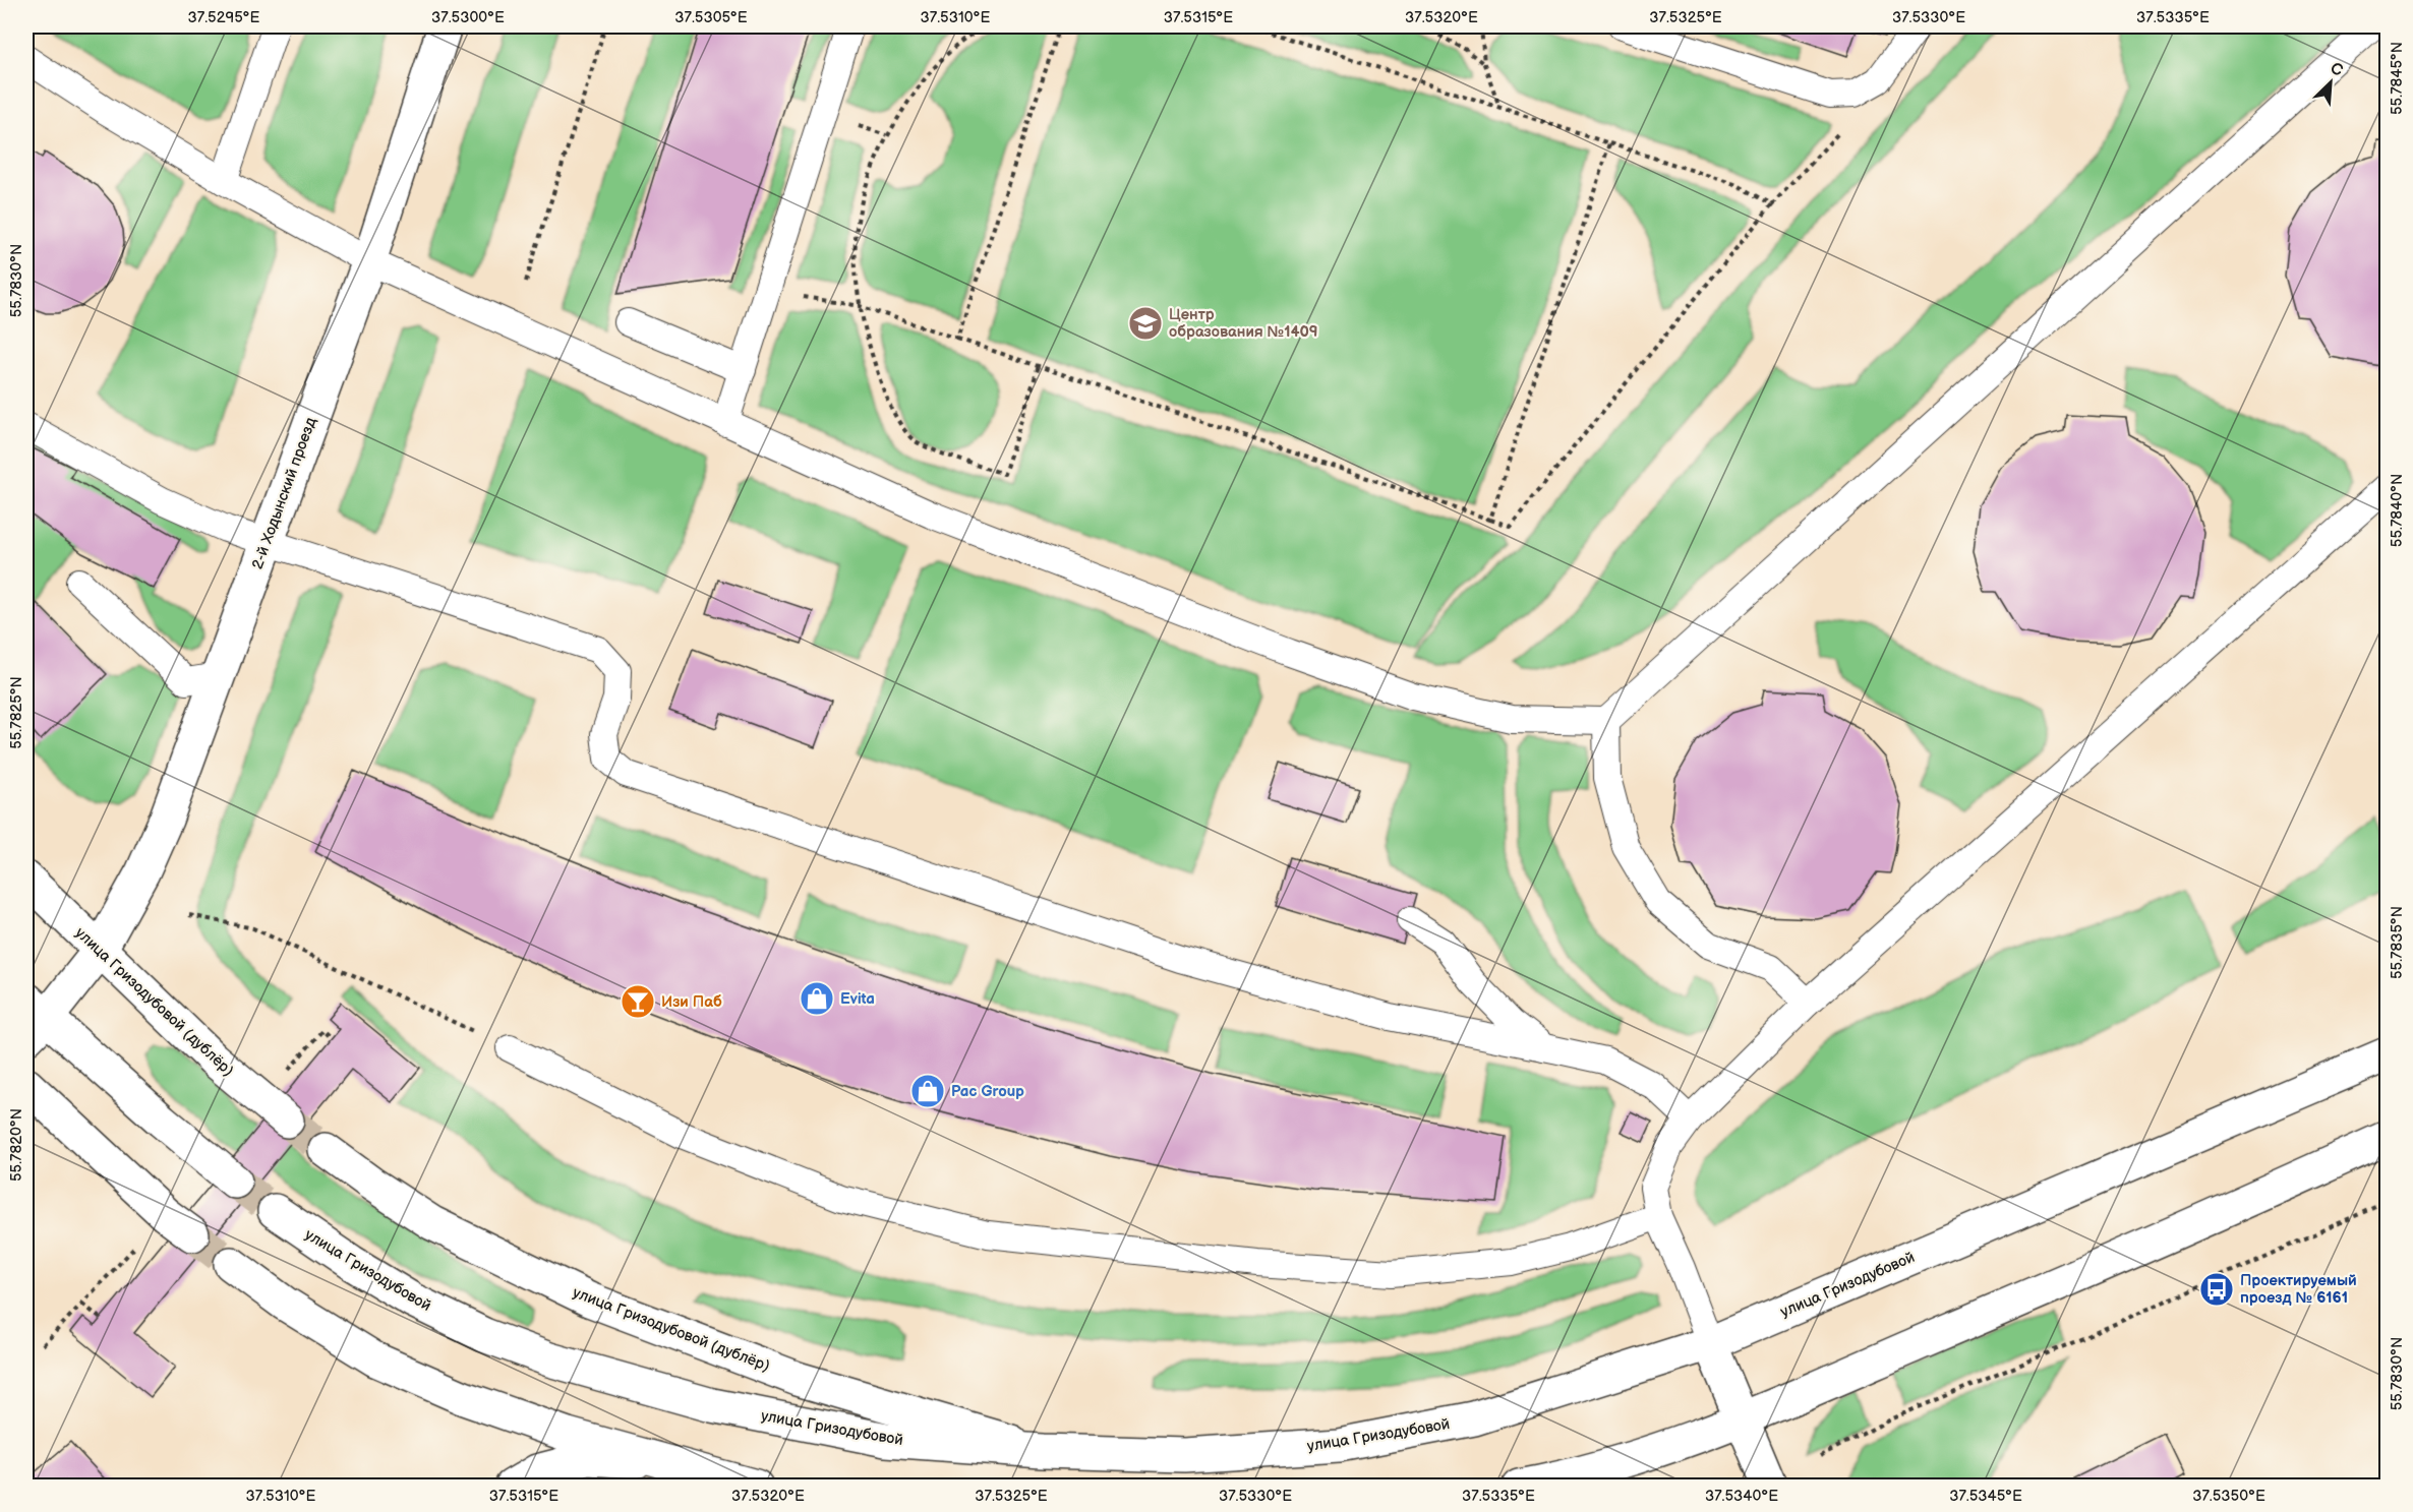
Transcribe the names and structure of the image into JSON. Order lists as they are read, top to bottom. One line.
{"streets":{"street":["2-й Ходынский проезд","улица Гризодубовой (дублёр)","улица Гризодубовой"]},"crossings":[["2-й Ходынский проезд","улица Гризодубовой (дублёр)"],["улица Гризодубовой (дублёр)","улица Гризодубовой"]],"places":{"school or university":["Центр образования №1409"],"shop":["Evita","Pac Group"],"bar":["Изи Паб"],"bus stop":["Проектируемый проезд № 6161"]},"north":"top right","coordinates":["37.5295°E","37.5300°E","37.5305°E","37.5310°E","37.5315°E","37.5320°E","37.5325°E","37.5330°E","37.5335°E","55.7845°N","55.7830°N","55.7840°N","55.7825°N","55.7835°N","55.7820°N","37.5340°E","37.5345°E","37.5350°E"]}
